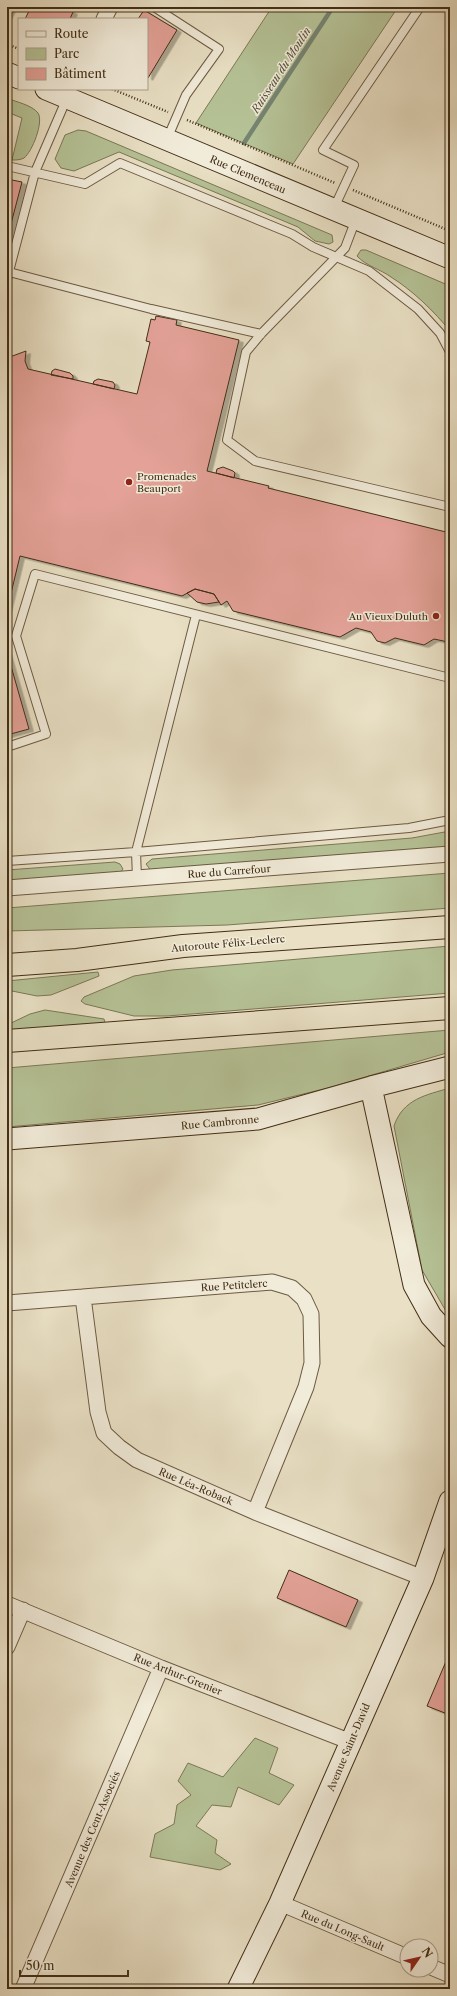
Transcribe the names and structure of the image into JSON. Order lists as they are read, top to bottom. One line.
{"streets":{"highway":["Autoroute Félix-Leclerc"],"street":["Rue Clemenceau","Rue du Carrefour","Rue Cambronne","Rue Petitclerc","Rue Léa-Roback","Rue Arthur-Grenier","Avenue Saint-David","Avenue des Cent-Associés","Rue du Long-Sault"]},"crossings":[["Rue Petitclerc","Rue Léa-Roback"],["Rue Léa-Roback","Avenue Saint-David"],["Rue Arthur-Grenier","Avenue Saint-David"],["Rue Arthur-Grenier","Avenue des Cent-Associés"],["Avenue Saint-David","Rue du Long-Sault"]],"water":["Ruisseau du Moulin"],"places":["Promenades Beauport","Au Vieux Duluth"],"legend":["Route","Parc","Bâtiment"],"scale_bar":"50 m","north":"top right"}
